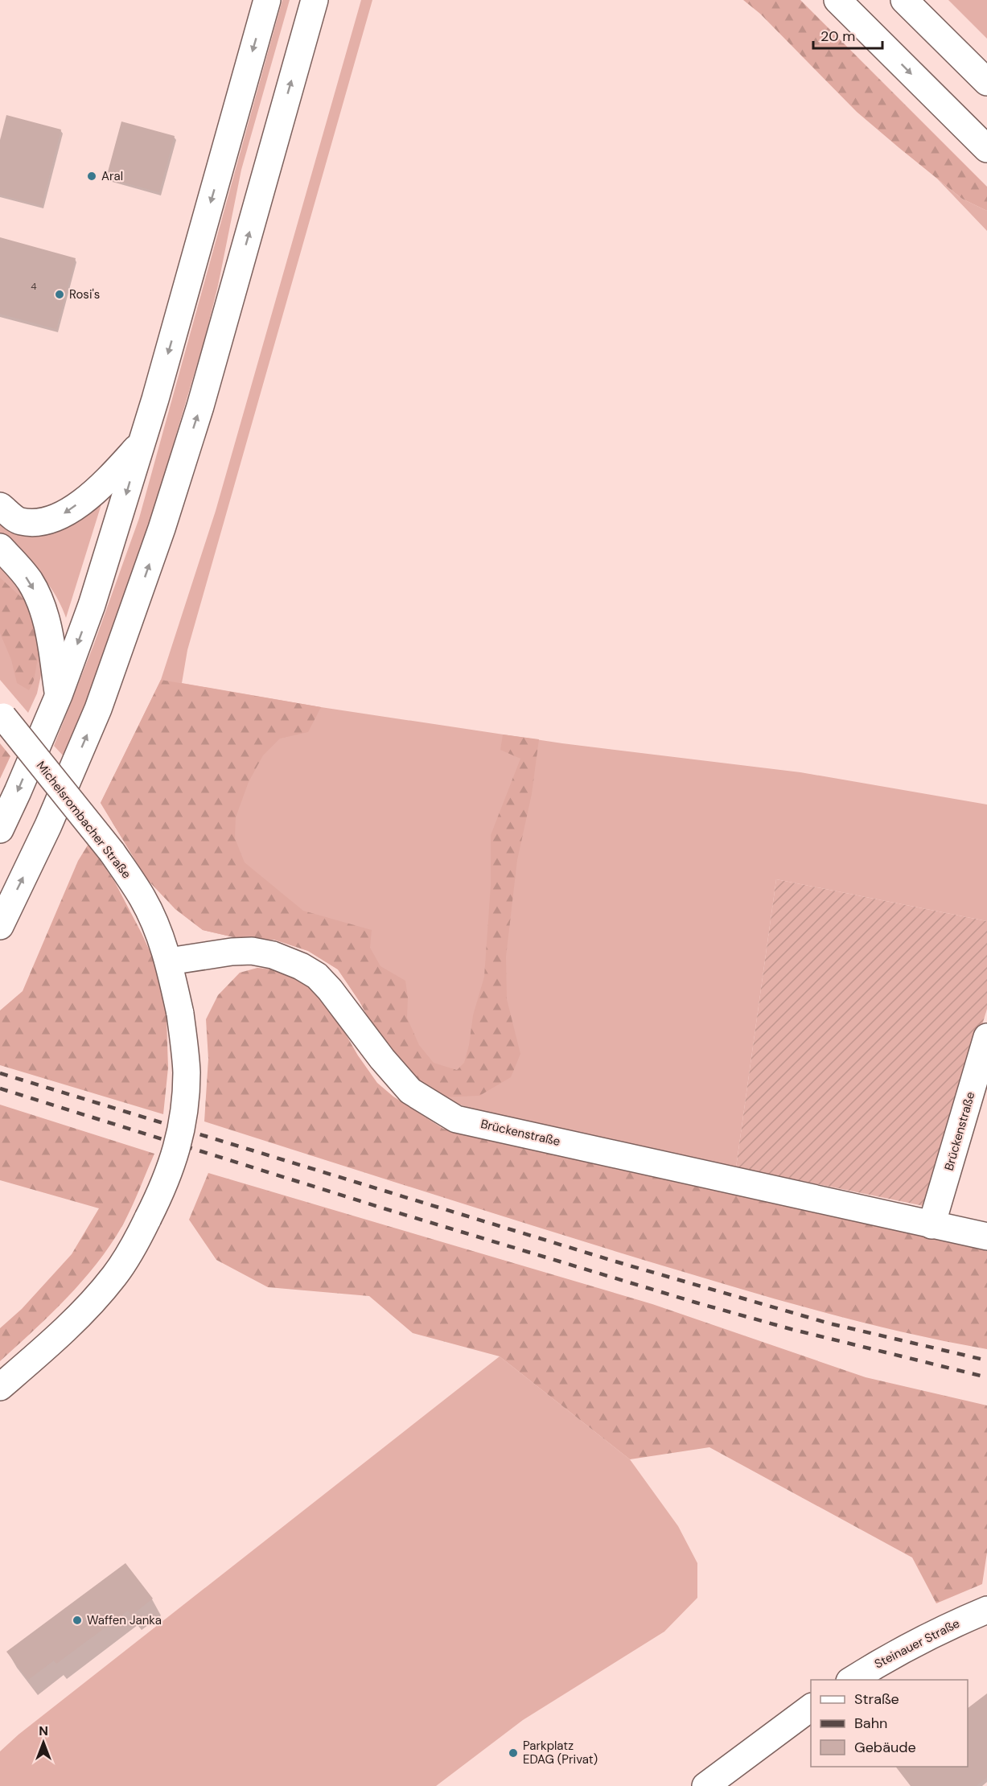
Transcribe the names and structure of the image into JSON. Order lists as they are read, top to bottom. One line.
{"streets":{"main road":["Michelsrombacher Straße","Brückenstraße","Steinauer Straße"]},"crossings":[["Michelsrombacher Straße","Brückenstraße"]],"places":["Aral","Rosi's","Waffen Janka","Parkplatz EDAG (Privat)"],"house_numbers":["4"],"legend":["Straße","Bahn","Gebäude"],"scale_bar":"20 m","north":"top"}
